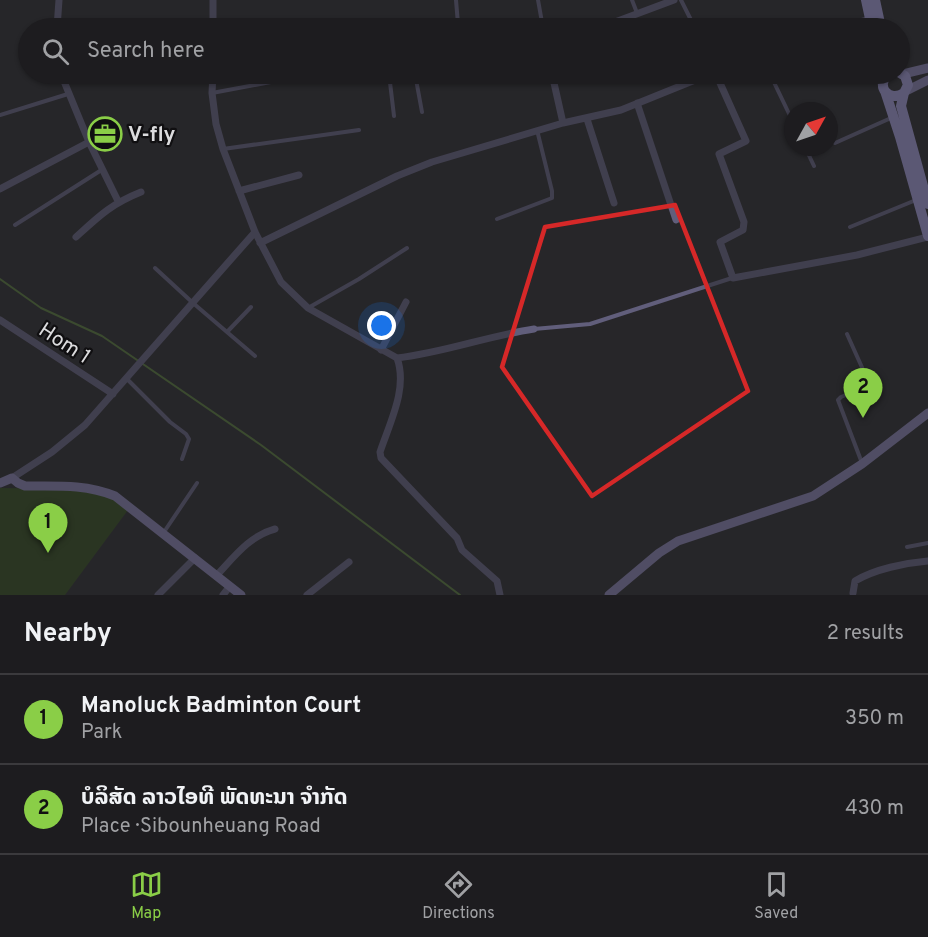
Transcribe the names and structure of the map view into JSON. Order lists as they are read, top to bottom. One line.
{"streets":{"street":["Hom 1"]},"places":{"office":["V-fly"]},"north":"top right","page":{"search":"Search here","pins":["2","1"],"heading":["Nearby","2 results"],"list":[{"mark":"1","name":"Manoluck Badminton Court","note":"Park","value":"350 m"},{"mark":"2","name":"ບໍລິສັດ ລາວໄອທີ ພັດທະນາ ຈຳກັດ","note":"Place · Sibounheuang Road","value":"430 m"}],"nav":["Map","Directions","Saved"]}}
